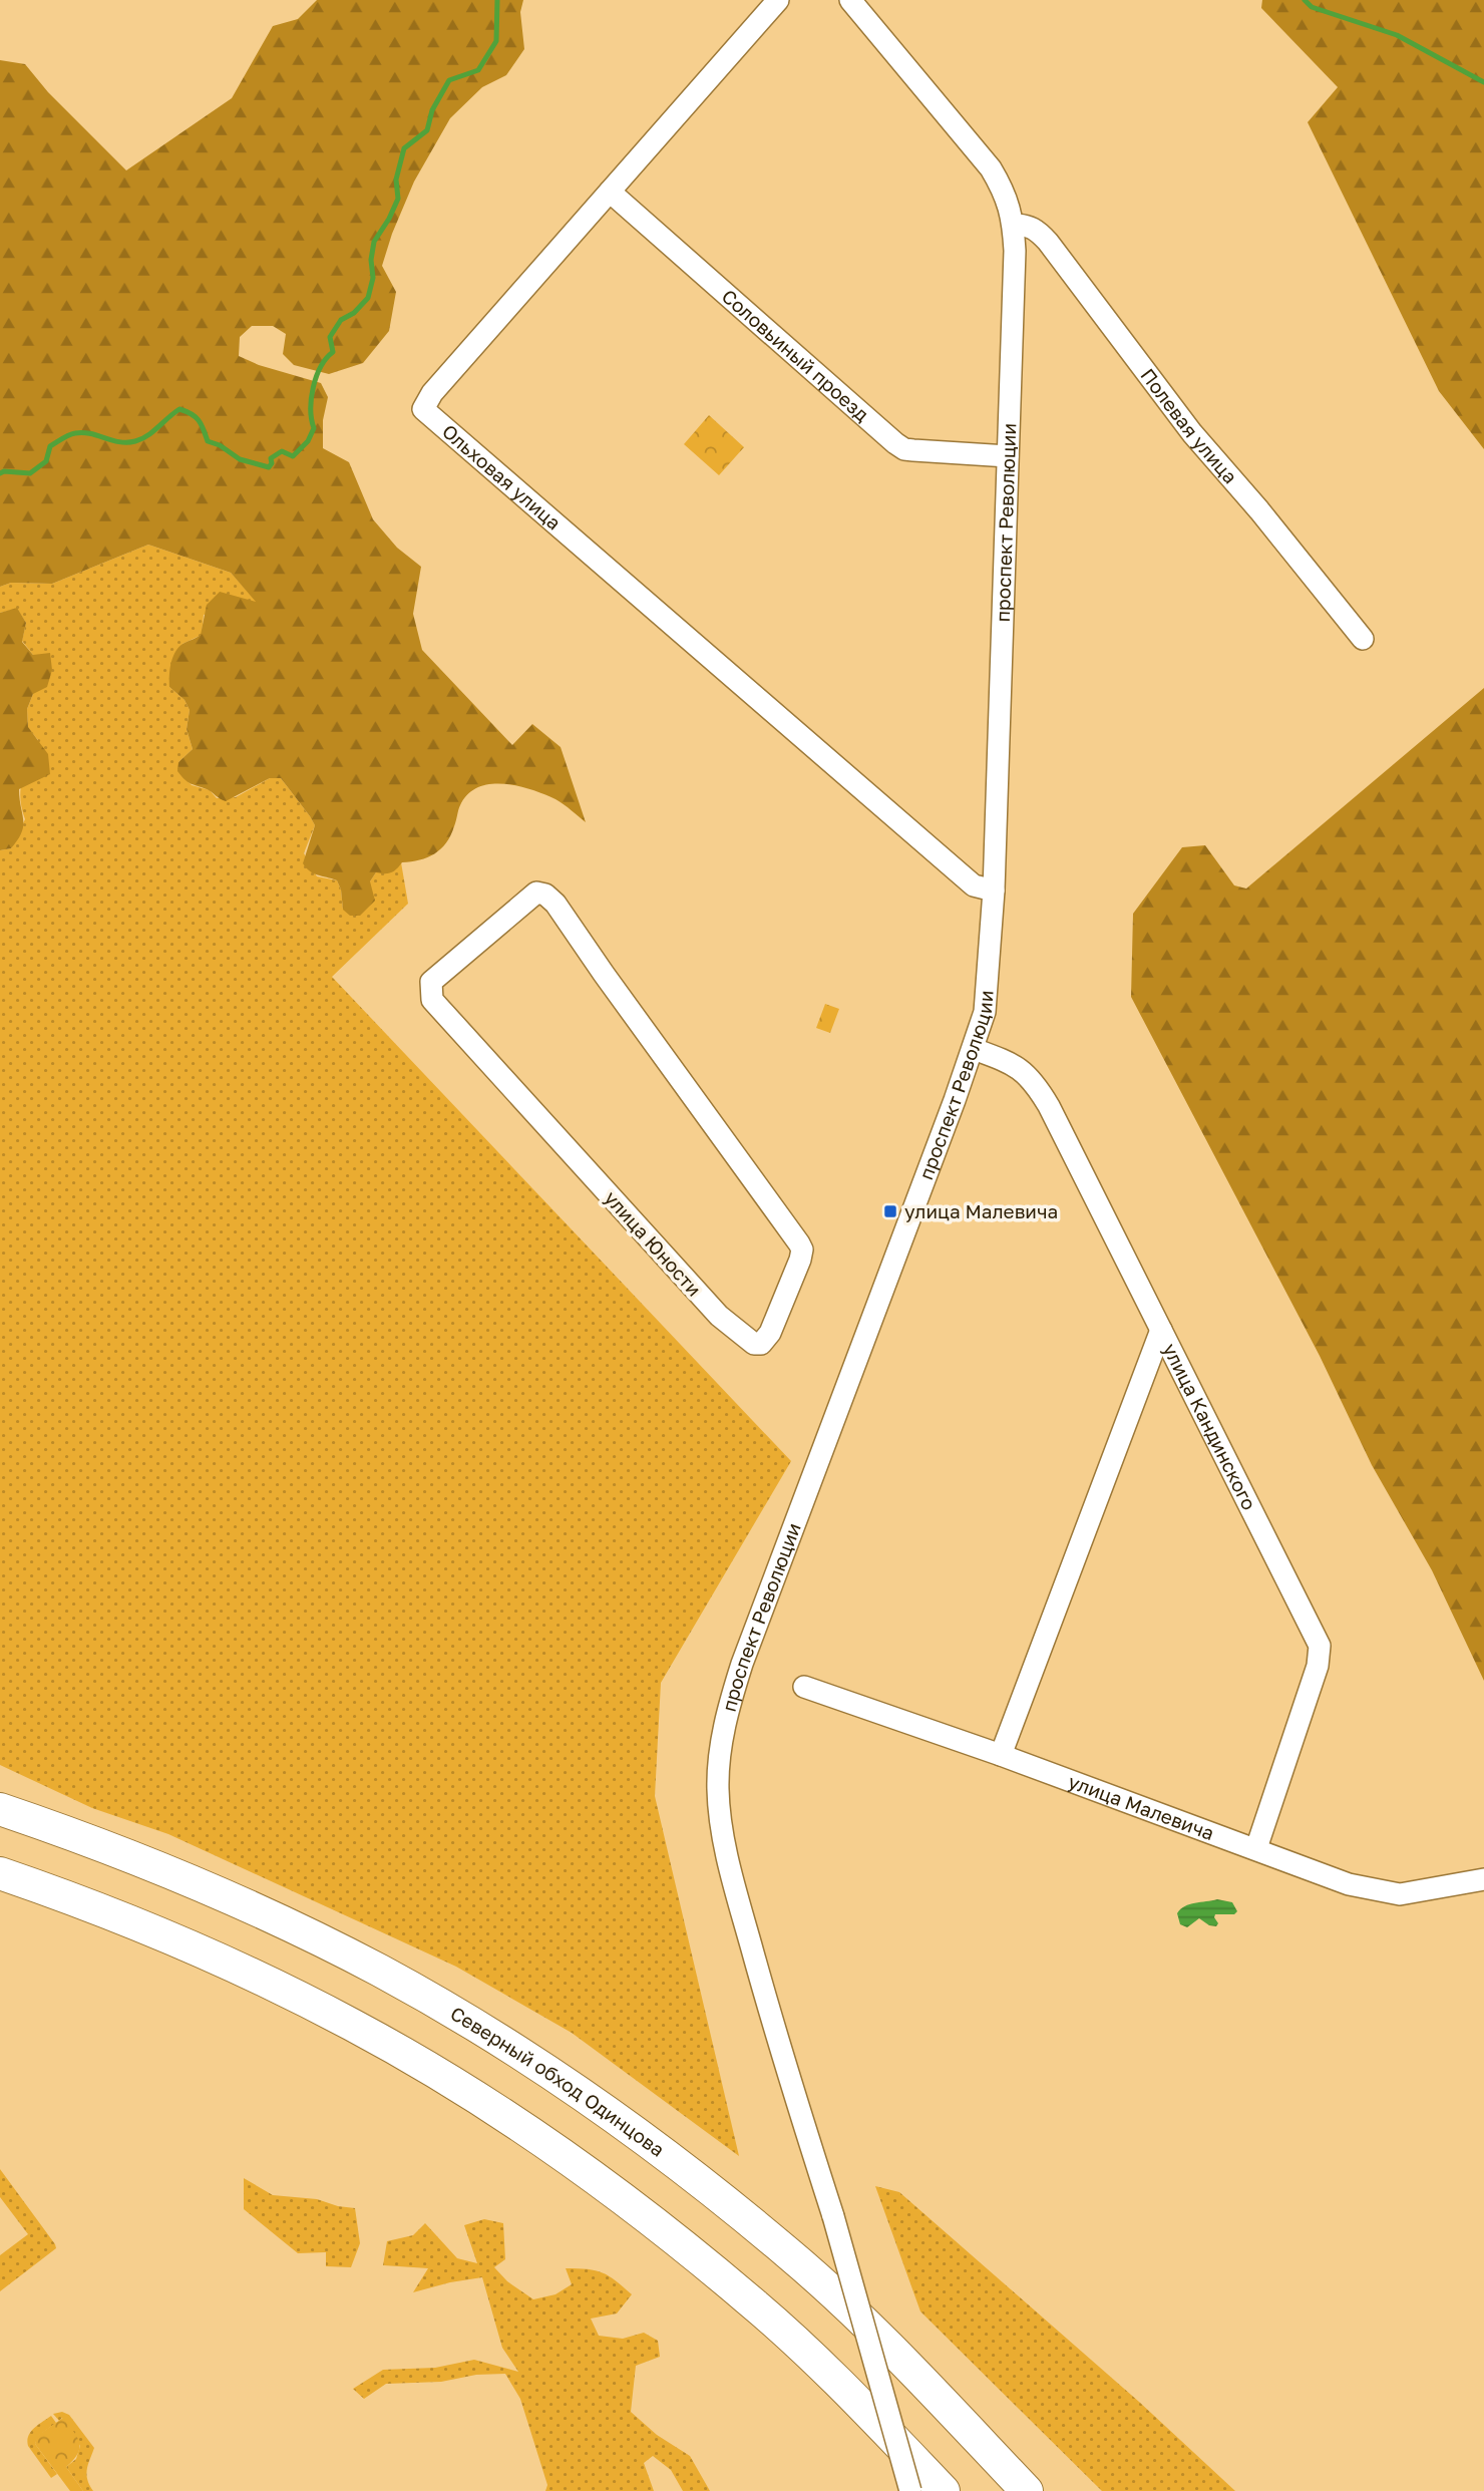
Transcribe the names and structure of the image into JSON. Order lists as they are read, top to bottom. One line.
{"streets":{"highway":["Северный обход Одинцова"],"street":["Соловьиный проезд","Полевая улица","Ольховая улица","проспект Революции","улица Юности","улица Кандинского","улица Малевича"]},"crossings":[["Соловьиный проезд","Ольховая улица"],["Соловьиный проезд","проспект Революции"],["Полевая улица","проспект Революции"],["Ольховая улица","проспект Революции"],["проспект Революции","улица Кандинского"],["улица Кандинского","улица Малевича"]],"places":{"transit":["улица Малевича"]}}
